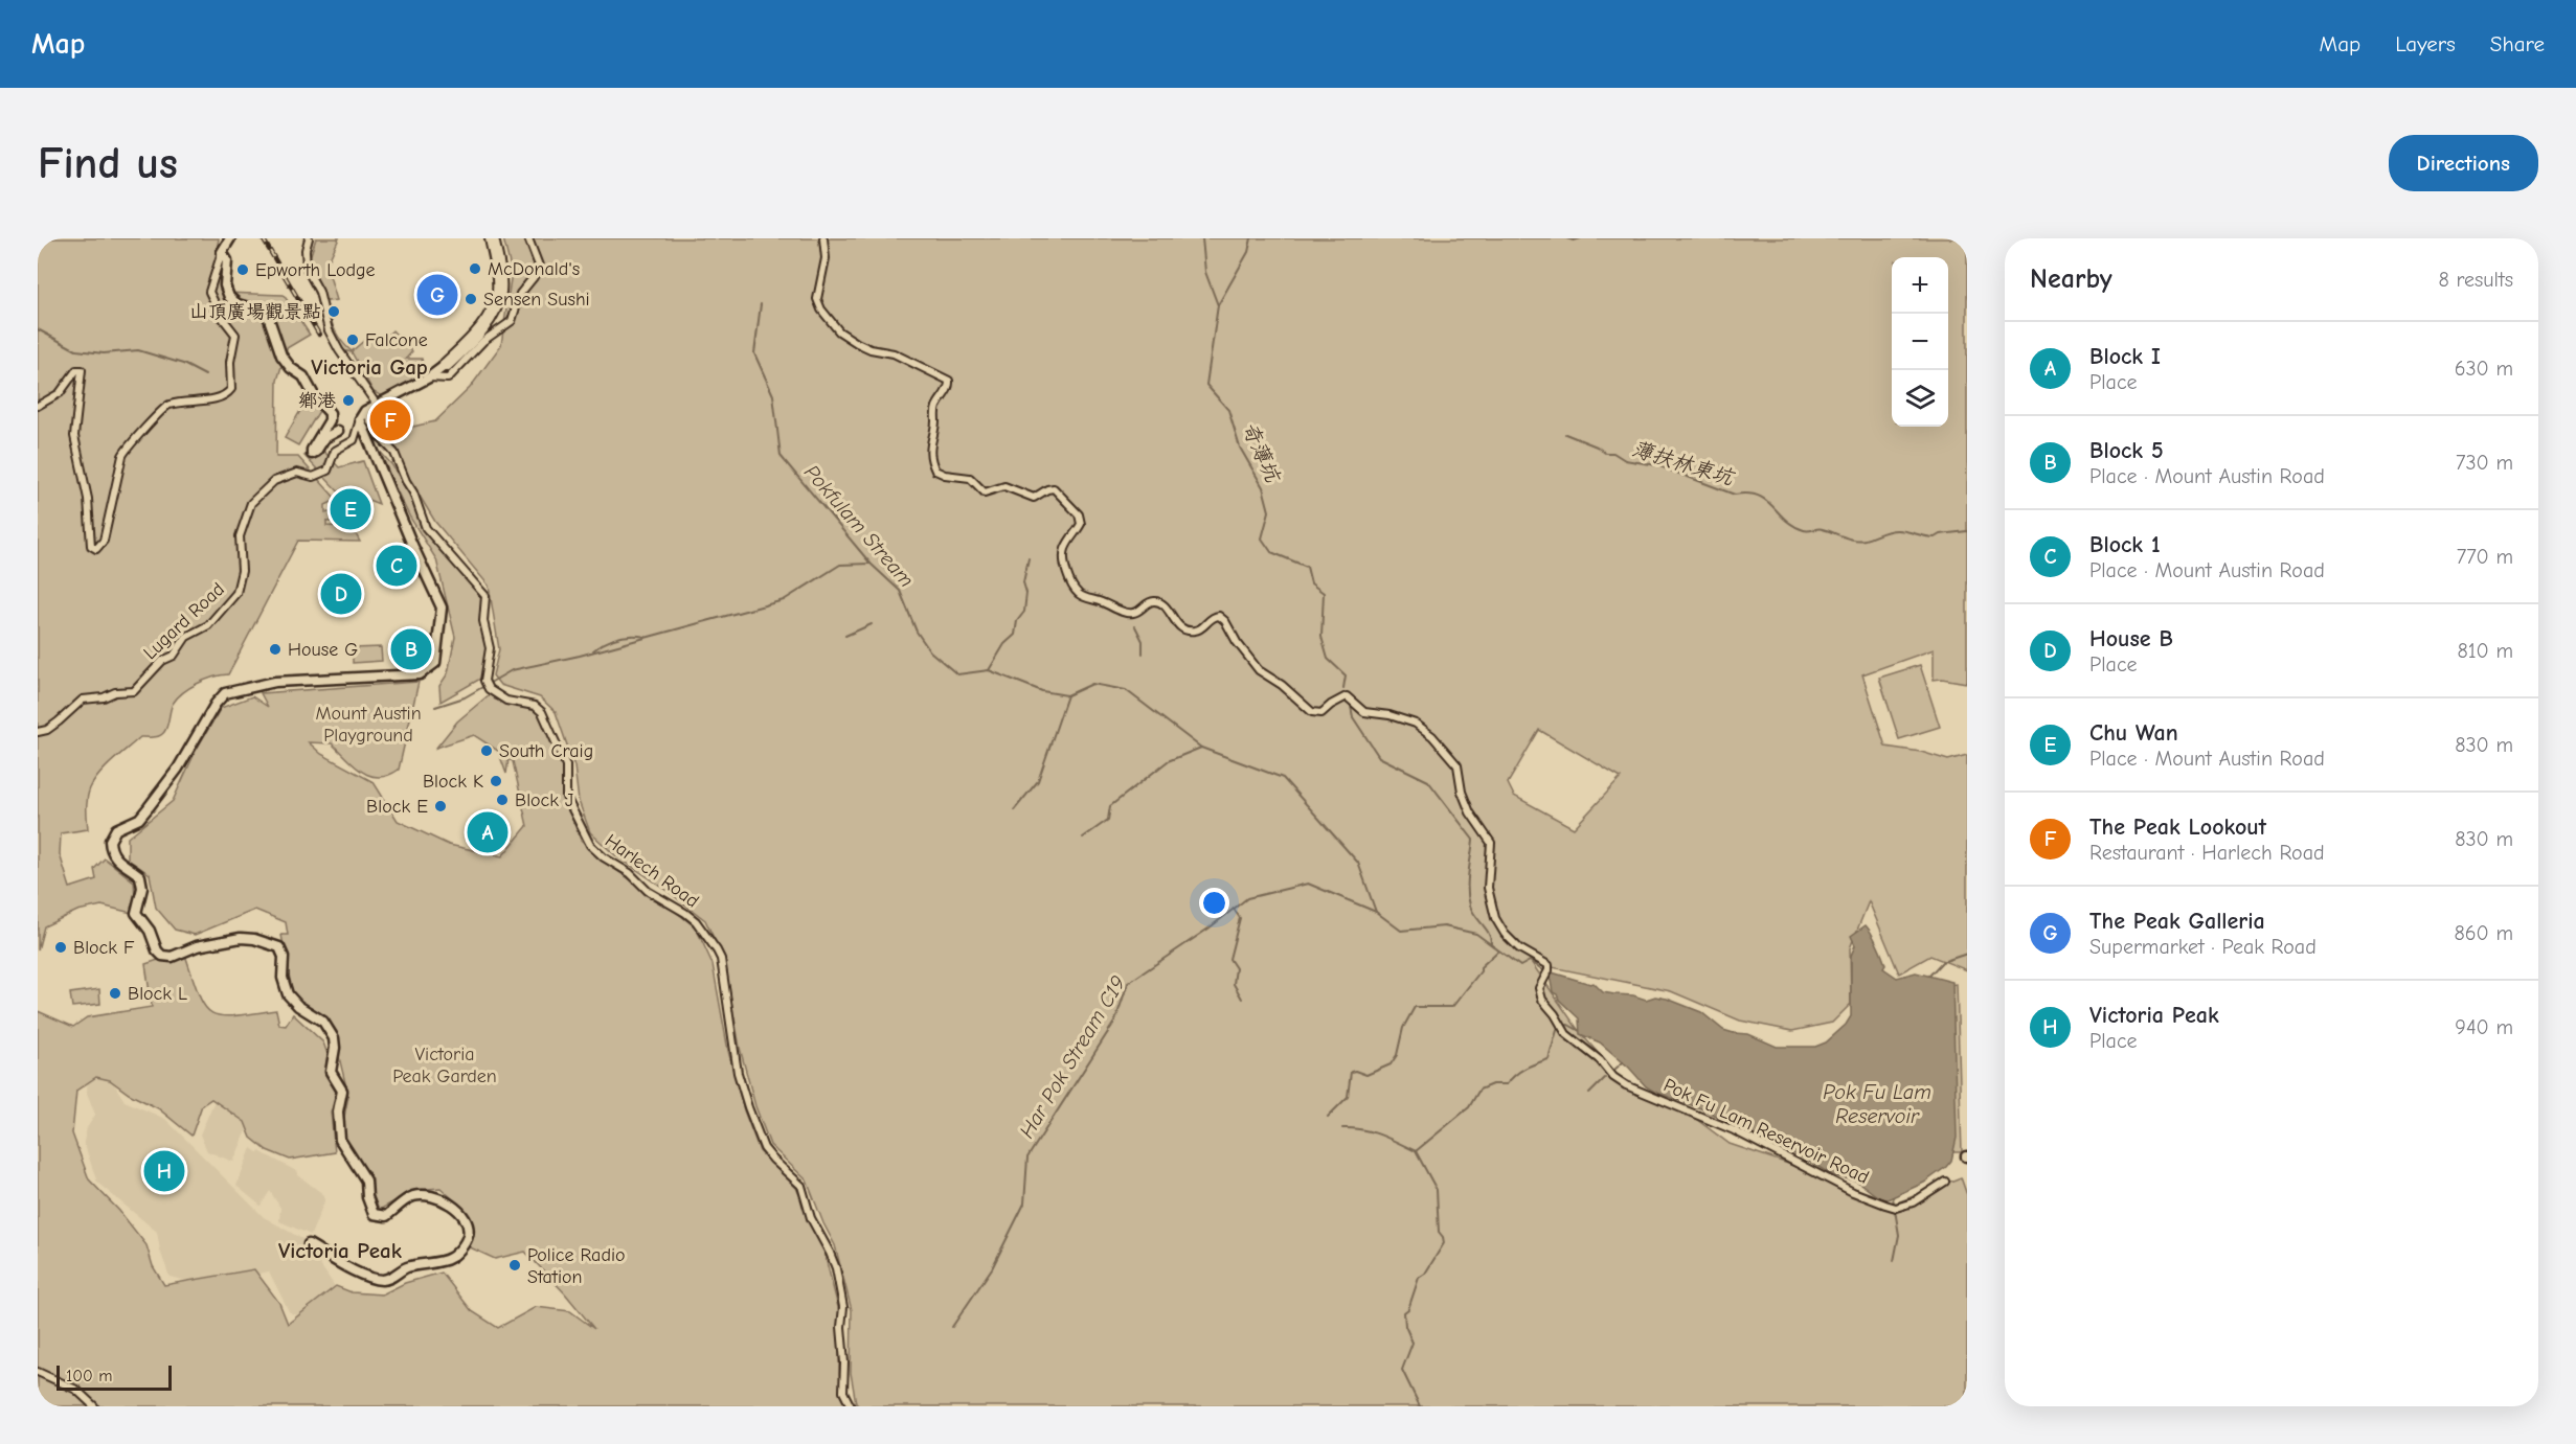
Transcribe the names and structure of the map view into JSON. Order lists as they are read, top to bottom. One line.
{"streets":{"street":["Lugard Road","Harlech Road","Pok Fu Lam Reservoir Road"]},"crossings":[["Lugard Road","Harlech Road"]],"districts":["Victoria Gap","Victoria Peak"],"water":["奇薄坑","薄扶林東坑","Pokfulam Stream","Har Pok Stream C19","Pok Fu Lam Reservoir"],"parks":["Mount Austin Playground","Victoria Peak Garden"],"places":["McDonald's","Epworth Lodge","Sensen Sushi","山頂廣場觀景點","Falcone","鄉港","House G","South Craig","Block K","Block J","Block E","Block F","Block L","Police Radio Station"],"scale_bar":"100 m","page":{"header":"Map","nav":["Map","Layers","Share"],"buttons":"Directions","title":"Find us","heading":["Nearby","8 results"],"map_buttons":["+","−"],"pins":["G","F","E","C","D","B","A","H"],"list":[{"mark":"A","name":"Block I","note":"Place","value":"630 m"},{"mark":"B","name":"Block 5","note":"Place · Mount Austin Road","value":"730 m"},{"mark":"C","name":"Block 1","note":"Place · Mount Austin Road","value":"770 m"},{"mark":"D","name":"House B","note":"Place","value":"810 m"},{"mark":"E","name":"Chu Wan","note":"Place · Mount Austin Road","value":"830 m"},{"mark":"F","name":"The Peak Lookout","note":"Restaurant · Harlech Road","value":"830 m"},{"mark":"G","name":"The Peak Galleria","note":"Supermarket · Peak Road","value":"860 m"},{"mark":"H","name":"Victoria Peak","note":"Place","value":"940 m"}],"scale":"100 m"}}
